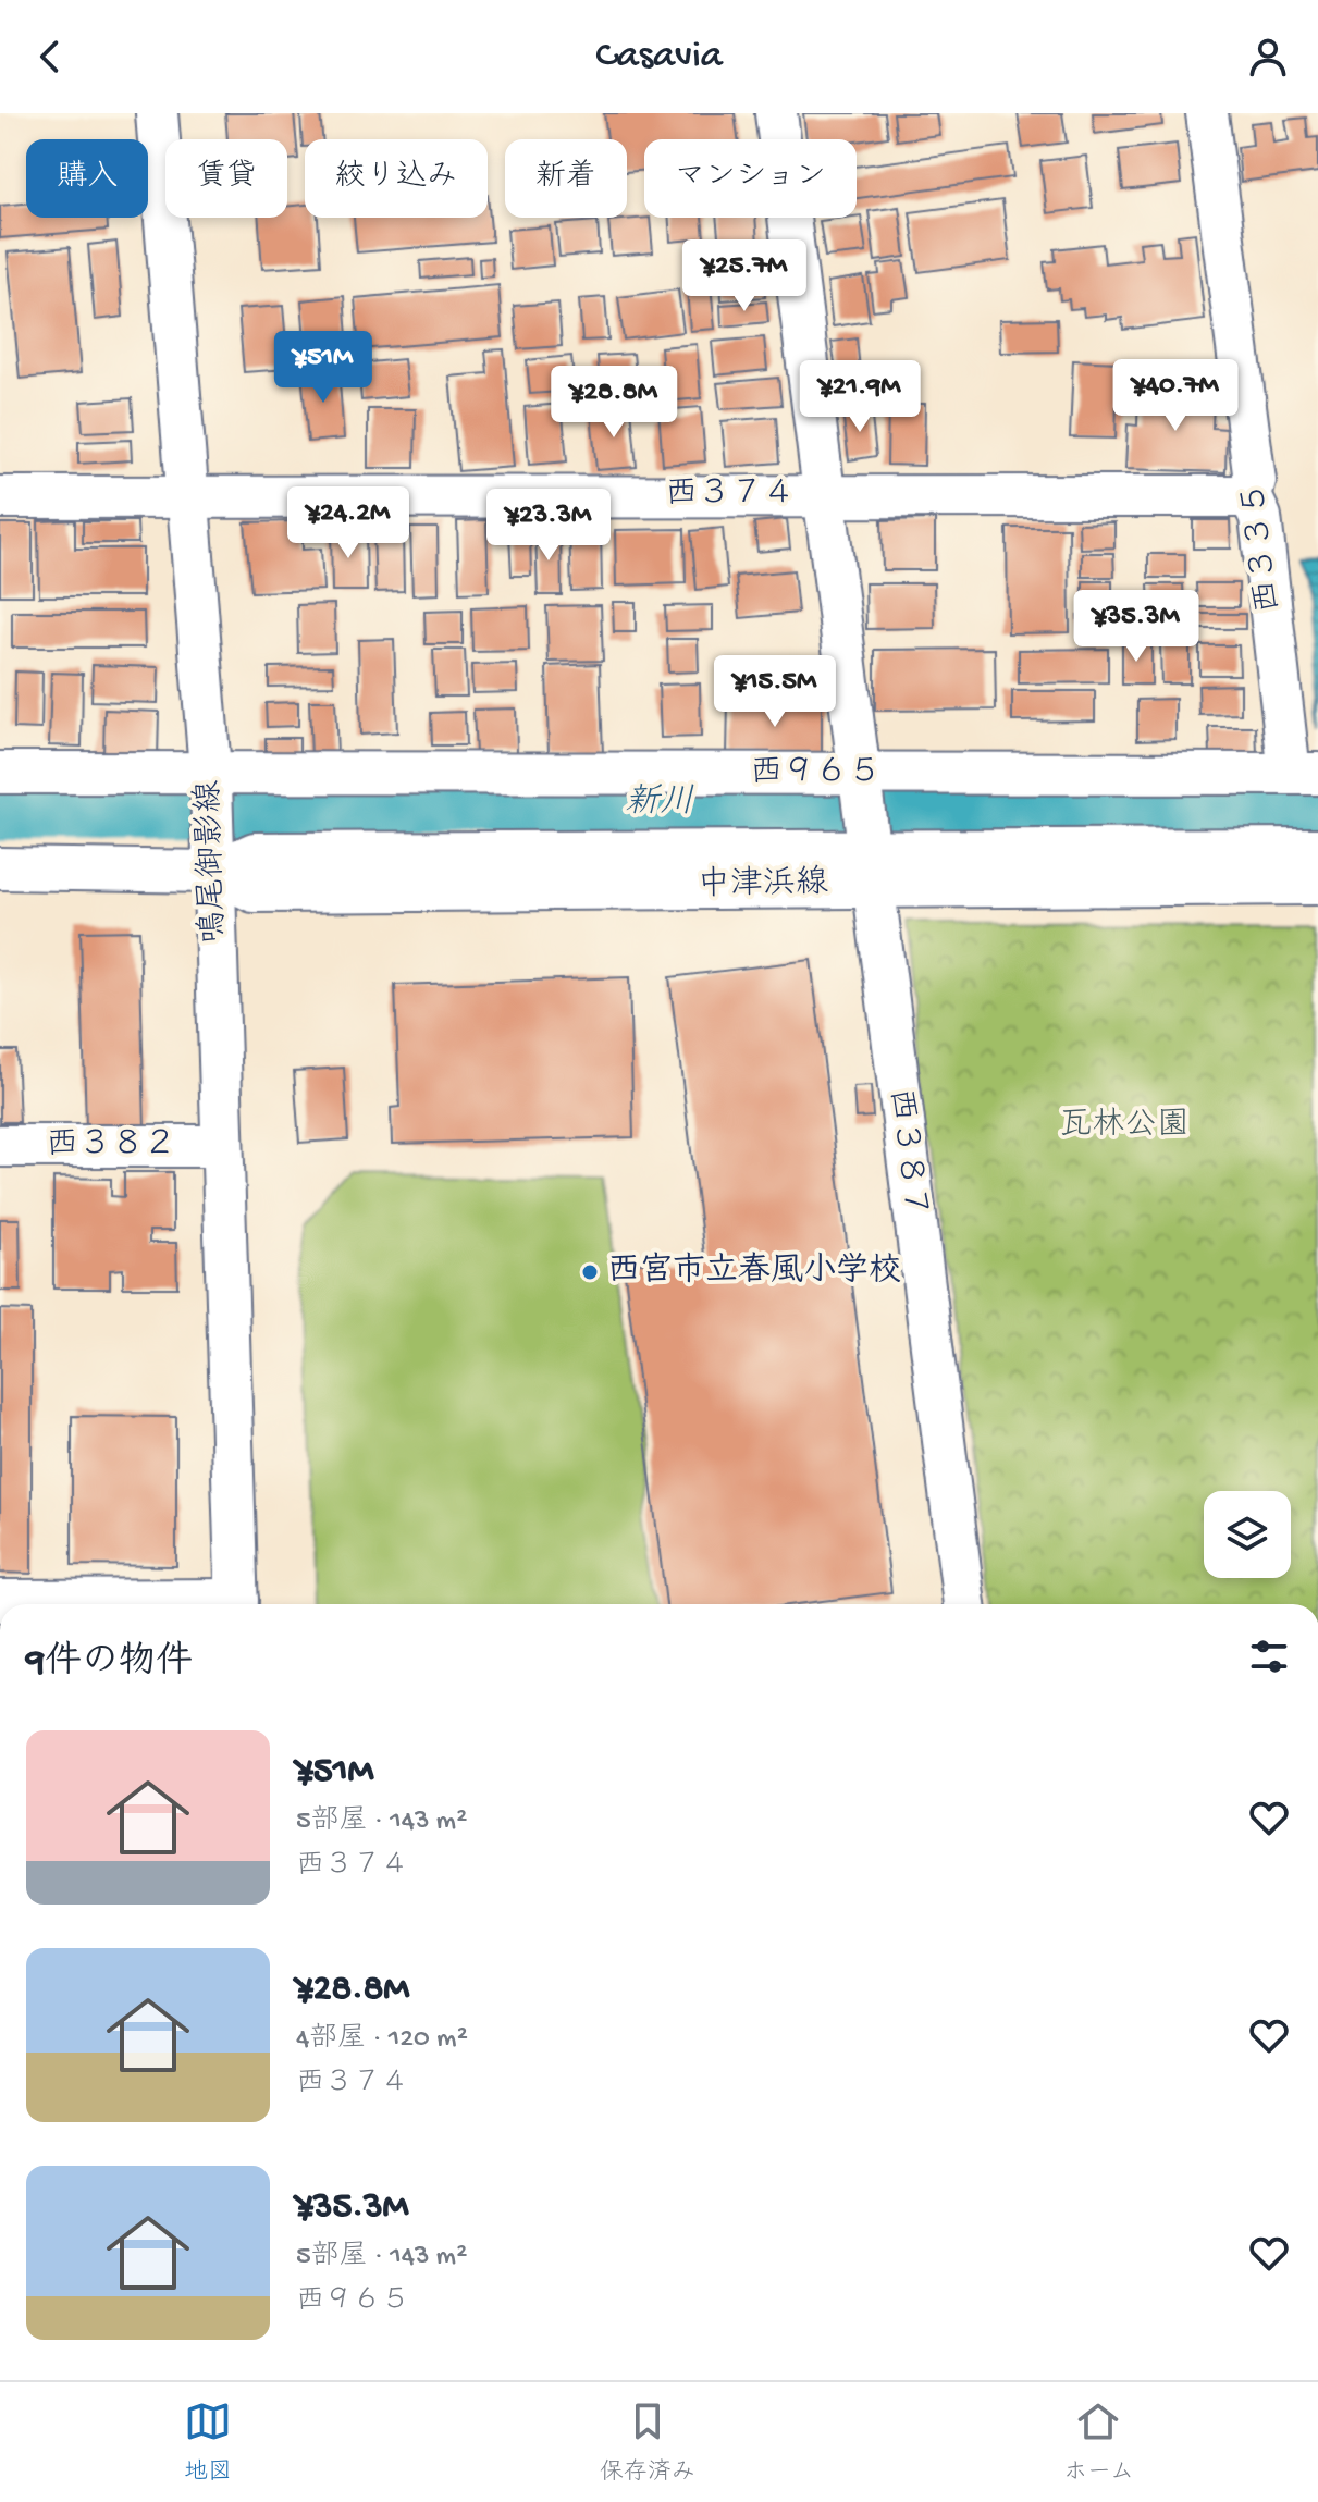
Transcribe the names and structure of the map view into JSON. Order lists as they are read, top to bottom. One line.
{"streets":{"street":["西３７４","西３３５","西９６５","鳴尾御影線","中津浜線","西３８２","西３８７"]},"crossings":[["西３７４","西３３５"],["西３７４","鳴尾御影線"],["西３７４","西３８７"],["西３３５","西９６５"],["西９６５","鳴尾御影線"],["西９６５","中津浜線"],["西９６５","西３８７"],["鳴尾御影線","中津浜線"],["鳴尾御影線","西３８２"],["中津浜線","西３８７"]],"water":["新川"],"parks":["瓦林公園"],"places":["西宮市立春風小学校"],"page":{"header":"Casavia","chip":["購入","賃貸","絞り込み","新着","マンション"],"price":["¥25.7M","¥51M","¥40.7M","¥21.9M","¥28.8M","¥24.2M","¥23.3M","¥35.3M","¥15.5M"],"heading":"9件の物件","list":[{"name":"¥51M","note":"5部屋 · 143 m² · 西３７４"},{"name":"¥28.8M","note":"4部屋 · 120 m² · 西３７４"},{"name":"¥35.3M","note":"5部屋 · 143 m² · 西９６５"}],"tabs":["地図","保存済み","ホーム"]}}
